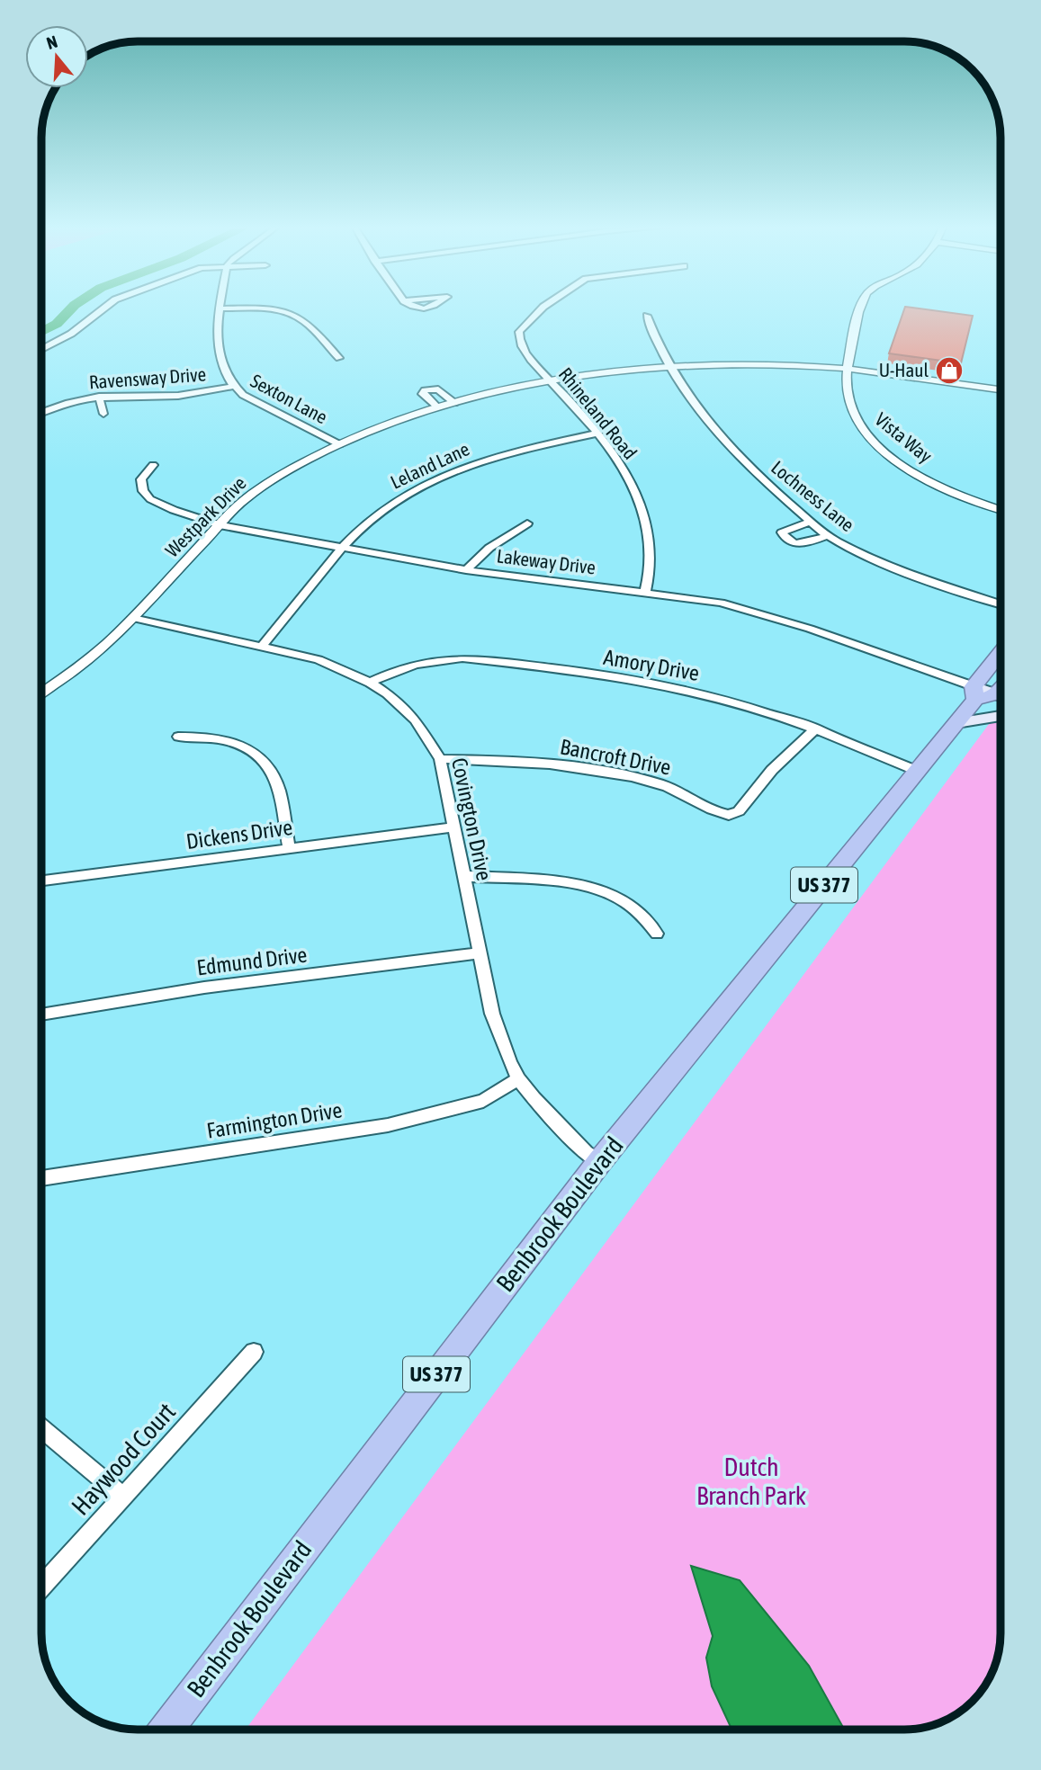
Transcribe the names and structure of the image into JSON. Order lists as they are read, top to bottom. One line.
{"streets":{"highway":["US 377","Benbrook Boulevard"],"street":["Ravensway Drive","Sexton Lane","Rhineland Road","Vista Way","Leland Lane","Lochness Lane","Westpark Drive","Lakeway Drive","Amory Drive","Bancroft Drive","Covington Drive","Dickens Drive","Edmund Drive","Farmington Drive","Haywood Court"]},"crossings":[["Ravensway Drive","Sexton Lane"],["Sexton Lane","Westpark Drive"],["Rhineland Road","Leland Lane"],["Rhineland Road","Westpark Drive"],["Rhineland Road","Lakeway Drive"],["Vista Way","Westpark Drive"],["Leland Lane","Lakeway Drive"],["Leland Lane","Covington Drive"],["Lochness Lane","Westpark Drive"],["Westpark Drive","Lakeway Drive"],["Westpark Drive","Covington Drive"],["Lakeway Drive","Benbrook Boulevard"],["Amory Drive","Bancroft Drive"],["Amory Drive","Covington Drive"],["Amory Drive","Benbrook Boulevard"],["Bancroft Drive","Covington Drive"],["Covington Drive","Dickens Drive"],["Covington Drive","Edmund Drive"],["Covington Drive","Farmington Drive"],["Covington Drive","Benbrook Boulevard"]],"parks":["Dutch Branch Park"],"places":{"shop":["U-Haul"]},"north":"top"}
